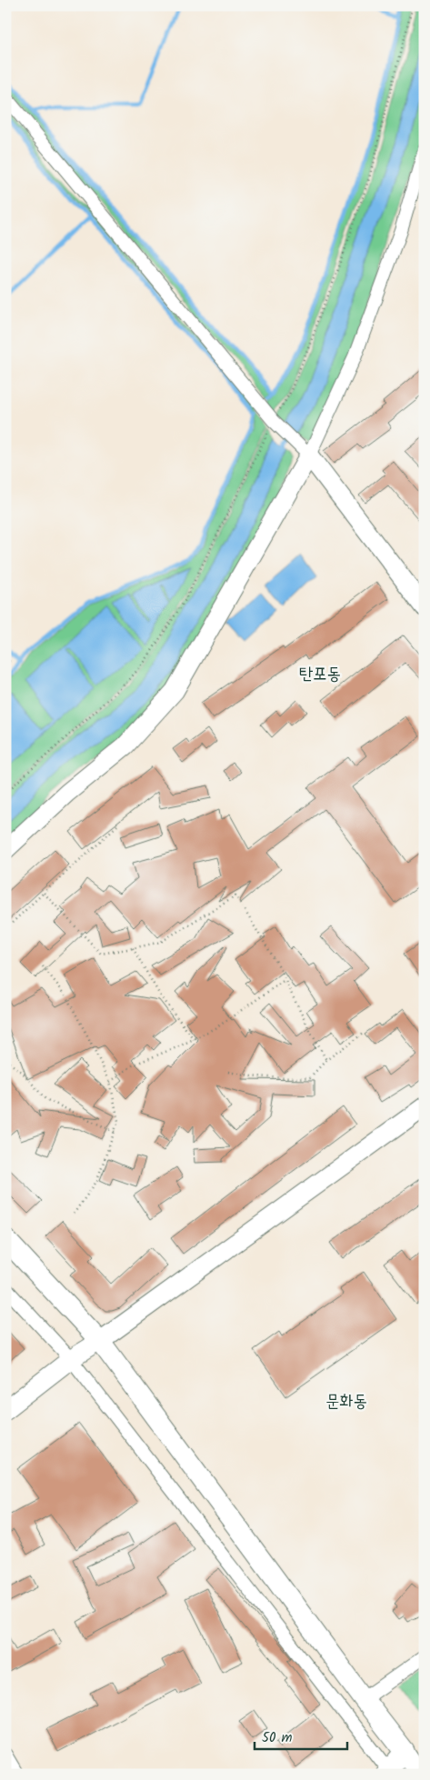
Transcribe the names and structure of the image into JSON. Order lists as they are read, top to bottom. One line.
{"districts":["탄포동","문화동"],"scale_bar":"50 m"}
